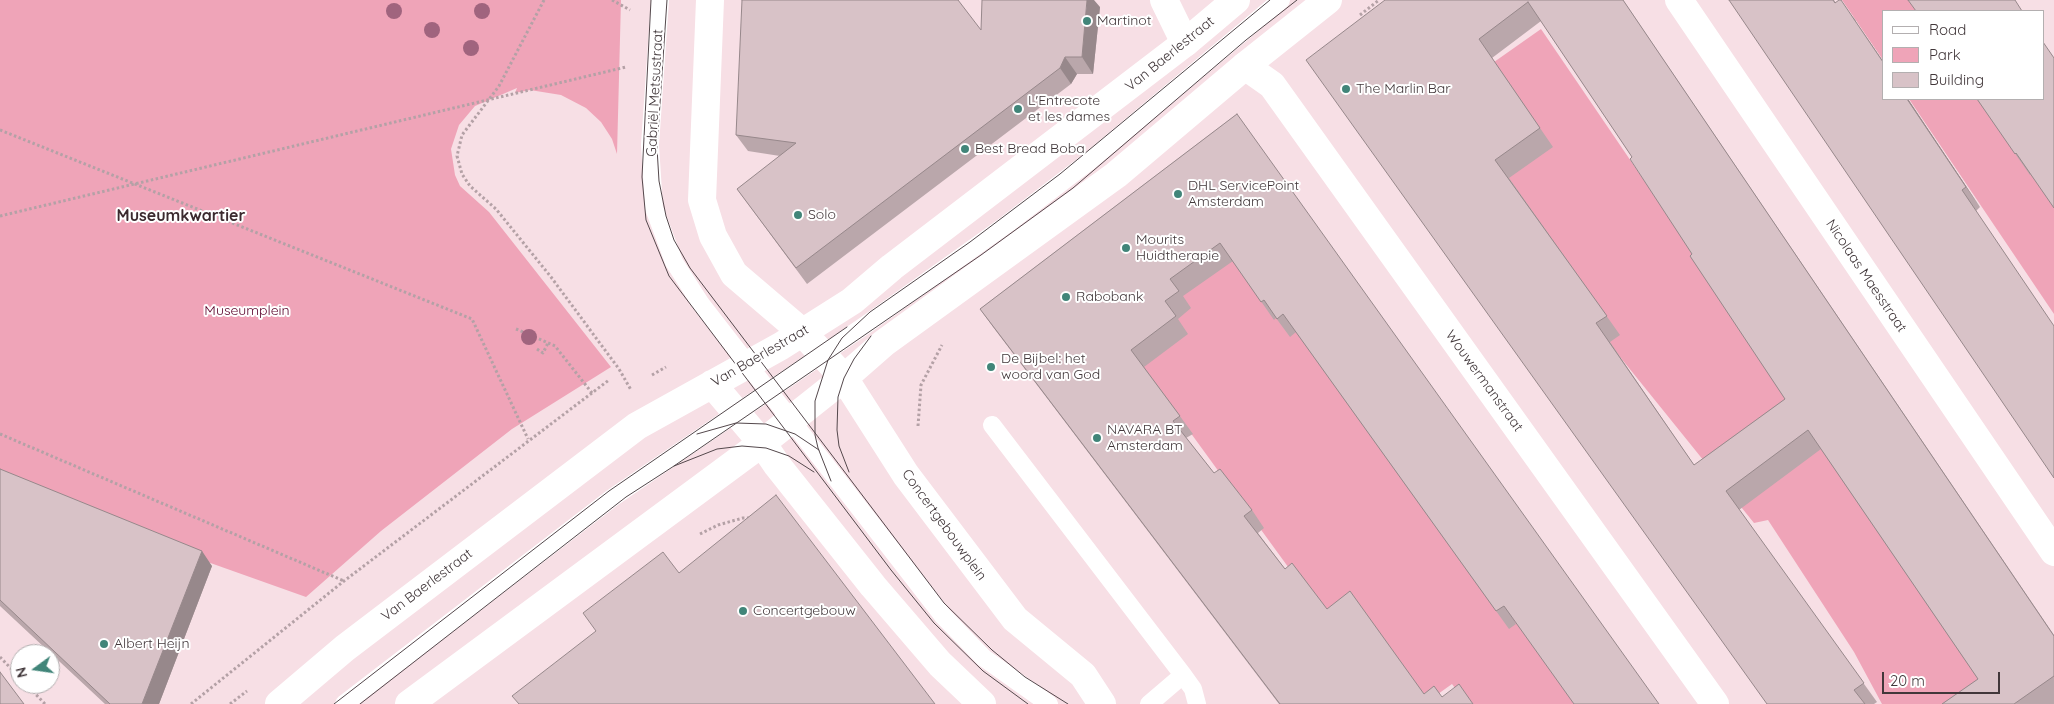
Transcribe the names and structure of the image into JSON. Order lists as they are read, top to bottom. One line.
{"streets":{"street":["Van Baerlestraat","Nicolaas Maesstraat","Wouwermanstraat","Concertgebouwplein"],"lane":["Gabriël Metsustraat"]},"crossings":[["Van Baerlestraat","Gabriël Metsustraat"],["Van Baerlestraat","Concertgebouwplein"]],"districts":["Museumkwartier"],"parks":["Museumplein"],"places":["Martinot","The Marlin Bar","L'Entrecote et les dames","Best Bread Boba","DHL ServicePoint Amsterdam","Solo","Mourits Huidtherapie","Rabobank","De Bijbel: het woord van God","NAVARA BT Amsterdam","Concertgebouw","Albert Heijn"],"legend":["Road","Park","Building"],"scale_bar":"20 m","north":"left"}
